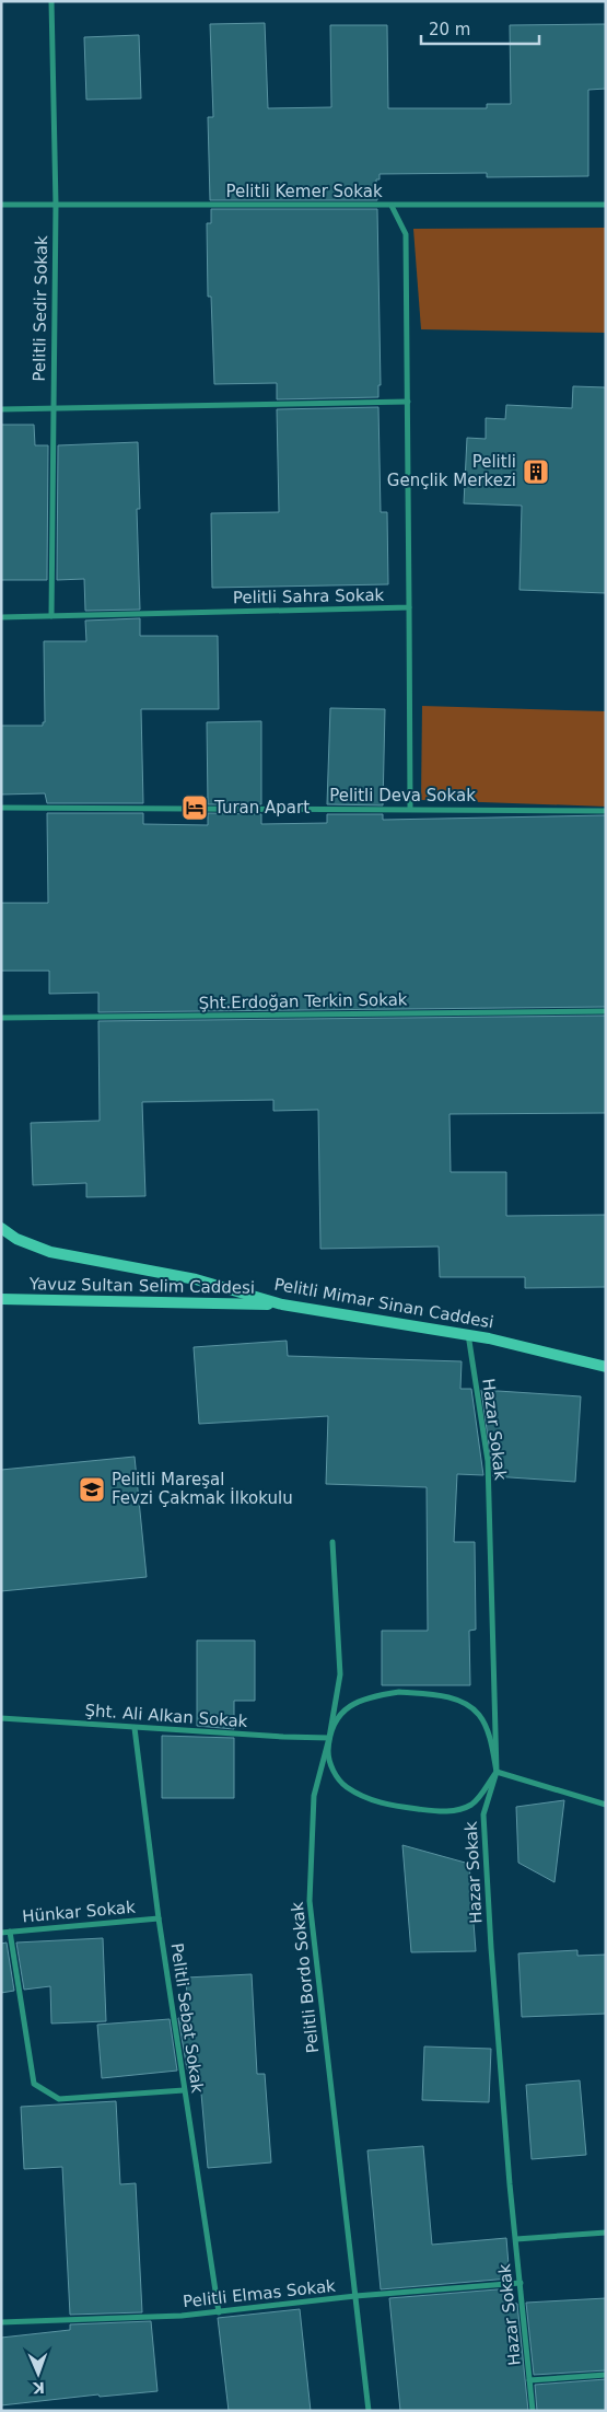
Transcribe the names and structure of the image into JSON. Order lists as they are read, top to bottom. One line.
{"streets":{"street":["Pelitli Kemer Sokak","Pelitli Sedir Sokak","Pelitli Sahra Sokak","Pelitli Deva Sokak","Şht.Erdoğan Terkin Sokak","Yavuz Sultan Selim Caddesi","Pelitli Mimar Sinan Caddesi","Hazar Sokak","Şht. Ali Alkan Sokak","Hünkar Sokak","Pelitli Bordo Sokak","Pelitli Sebat Sokak","Pelitli Elmas Sokak"]},"crossings":[["Pelitli Kemer Sokak","Pelitli Sedir Sokak"],["Pelitli Sedir Sokak","Pelitli Sahra Sokak"],["Yavuz Sultan Selim Caddesi","Pelitli Mimar Sinan Caddesi"],["Pelitli Mimar Sinan Caddesi","Hazar Sokak"],["Hazar Sokak","Şht. Ali Alkan Sokak"],["Hazar Sokak","Pelitli Bordo Sokak"],["Hazar Sokak","Pelitli Elmas Sokak"],["Şht. Ali Alkan Sokak","Pelitli Bordo Sokak"],["Şht. Ali Alkan Sokak","Pelitli Sebat Sokak"],["Hünkar Sokak","Pelitli Sebat Sokak"],["Pelitli Bordo Sokak","Pelitli Elmas Sokak"],["Pelitli Sebat Sokak","Pelitli Elmas Sokak"]],"places":{"building":["Pelitli Gençlik Merkezi"],"hotel":["Turan Apart"],"school or university":["Pelitli Mareşal Fevzi Çakmak İlkokulu"]},"scale_bar":"20 m","north":"bottom"}
